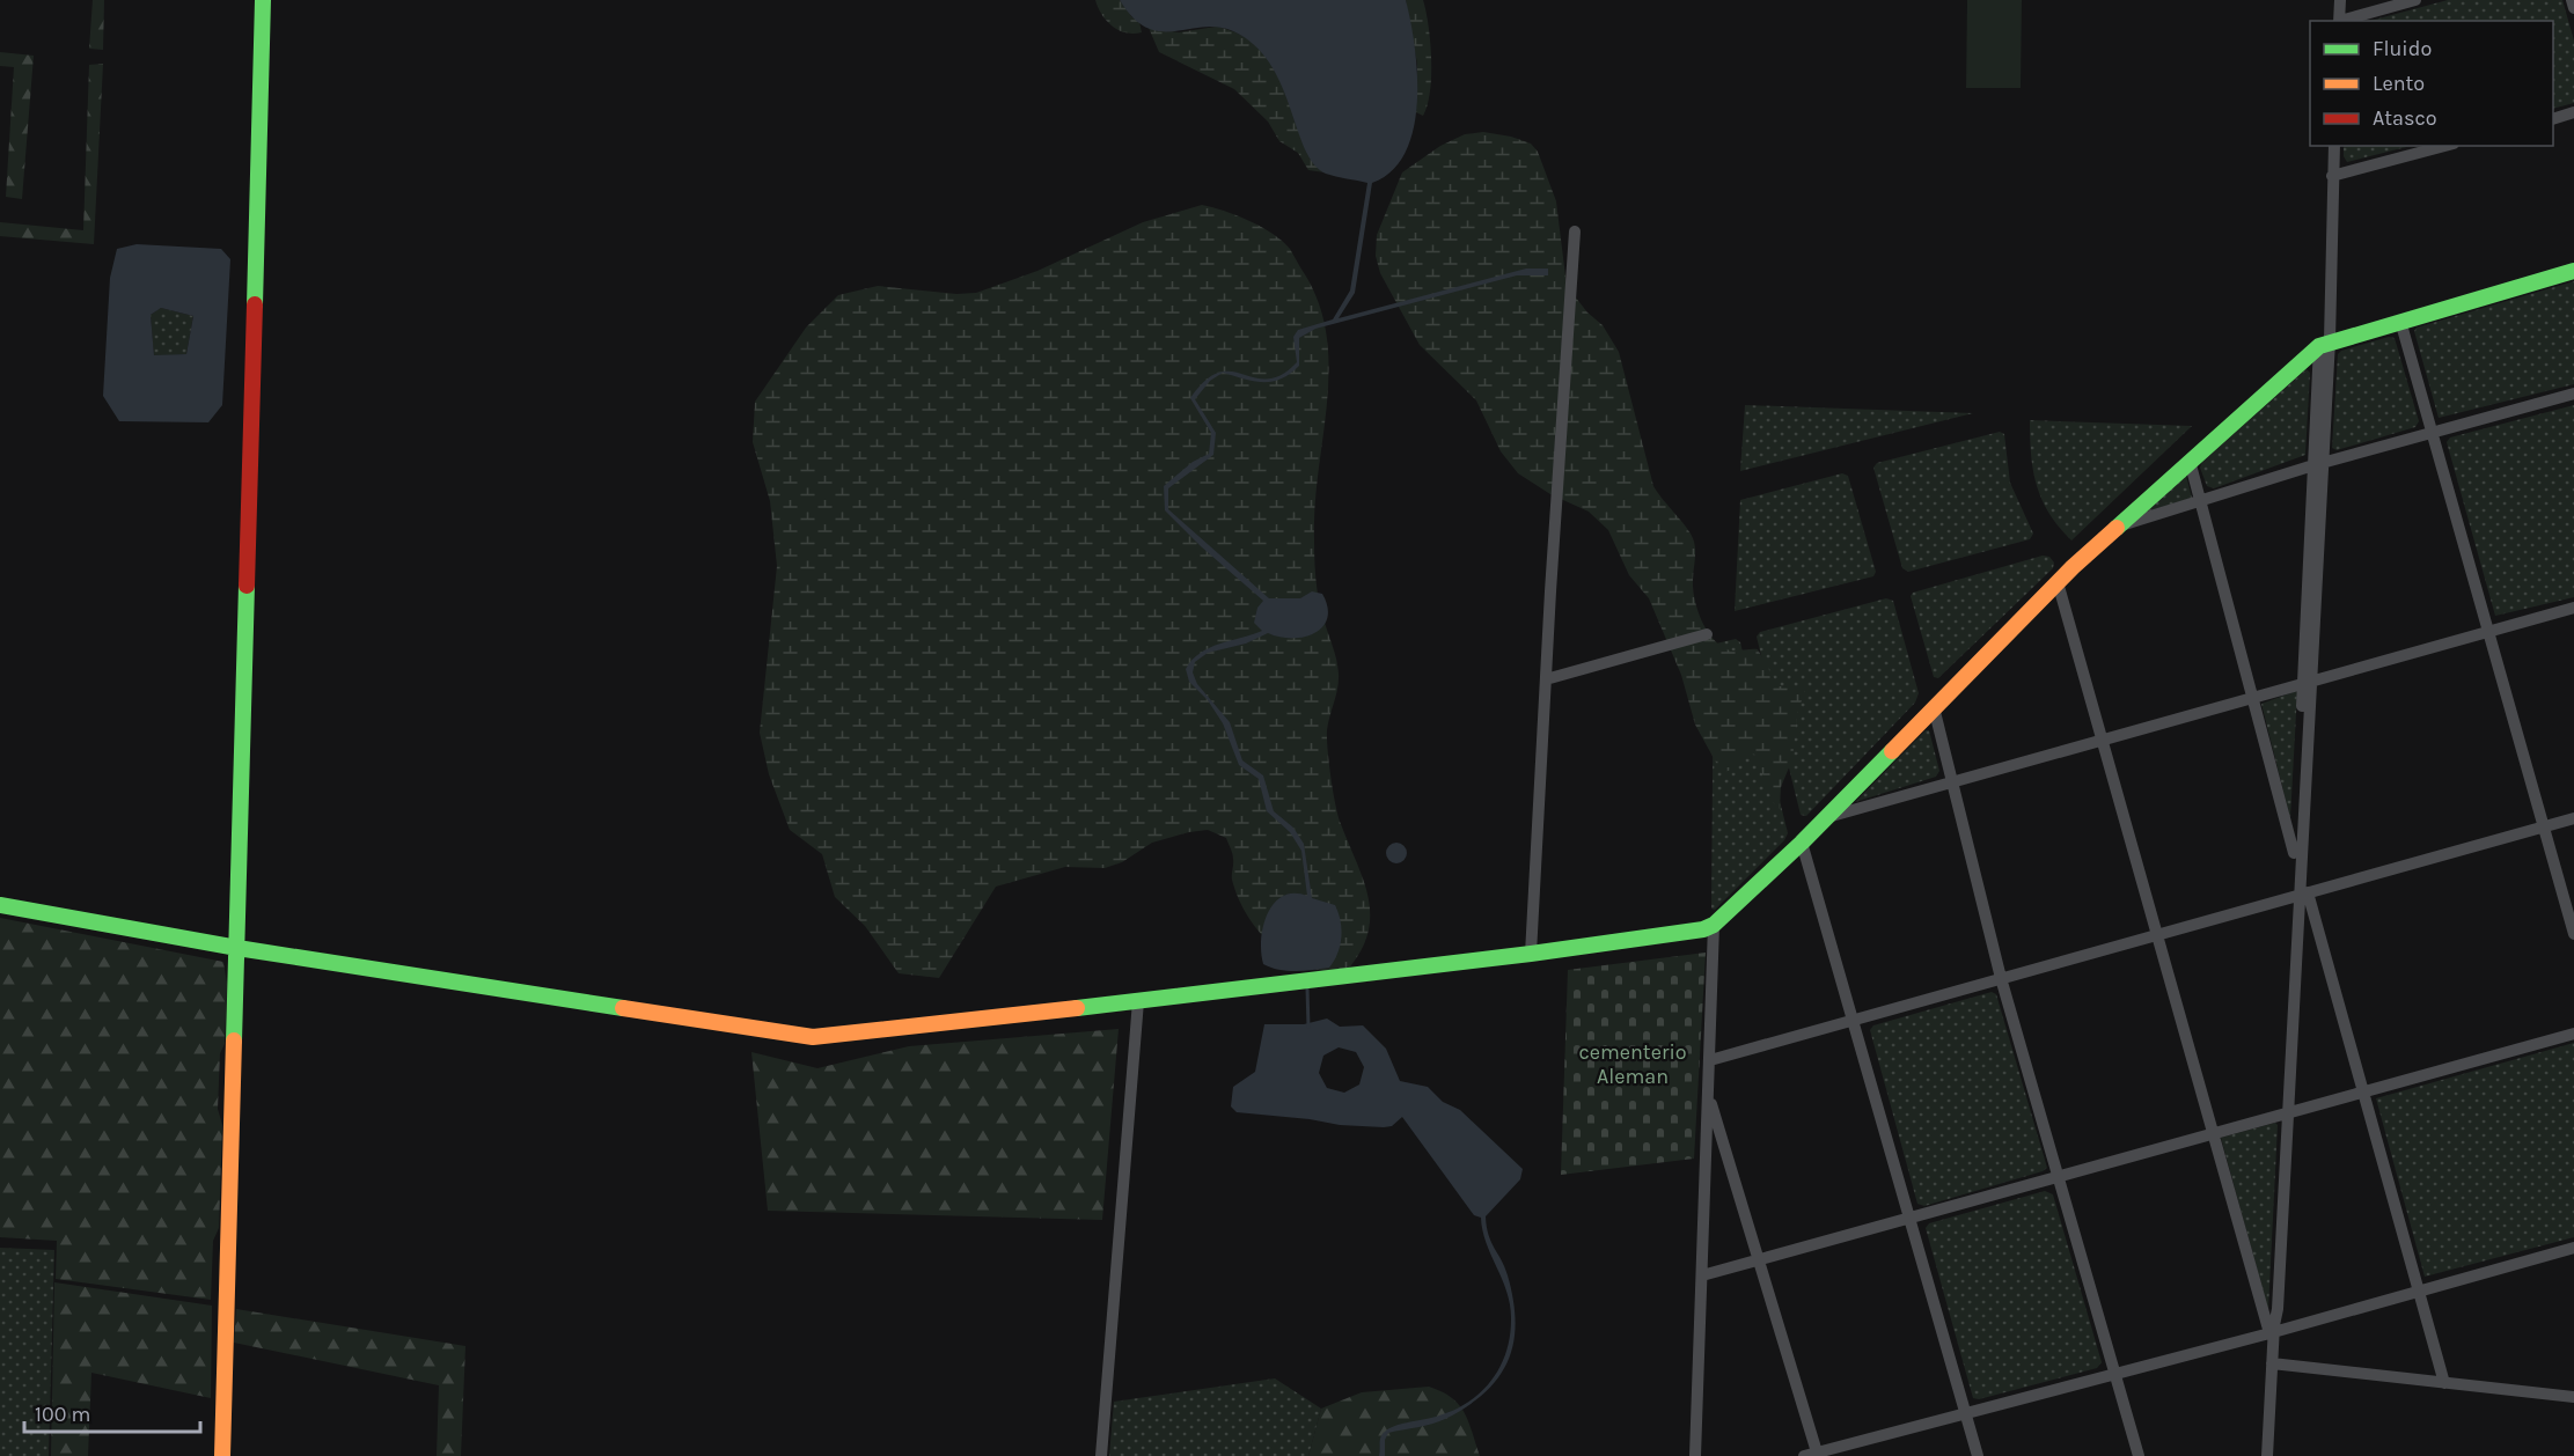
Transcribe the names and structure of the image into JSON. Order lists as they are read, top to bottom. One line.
{"parks":["cementerio Aleman"],"legend":["Fluido","Lento","Atasco"],"scale_bar":"100 m"}
